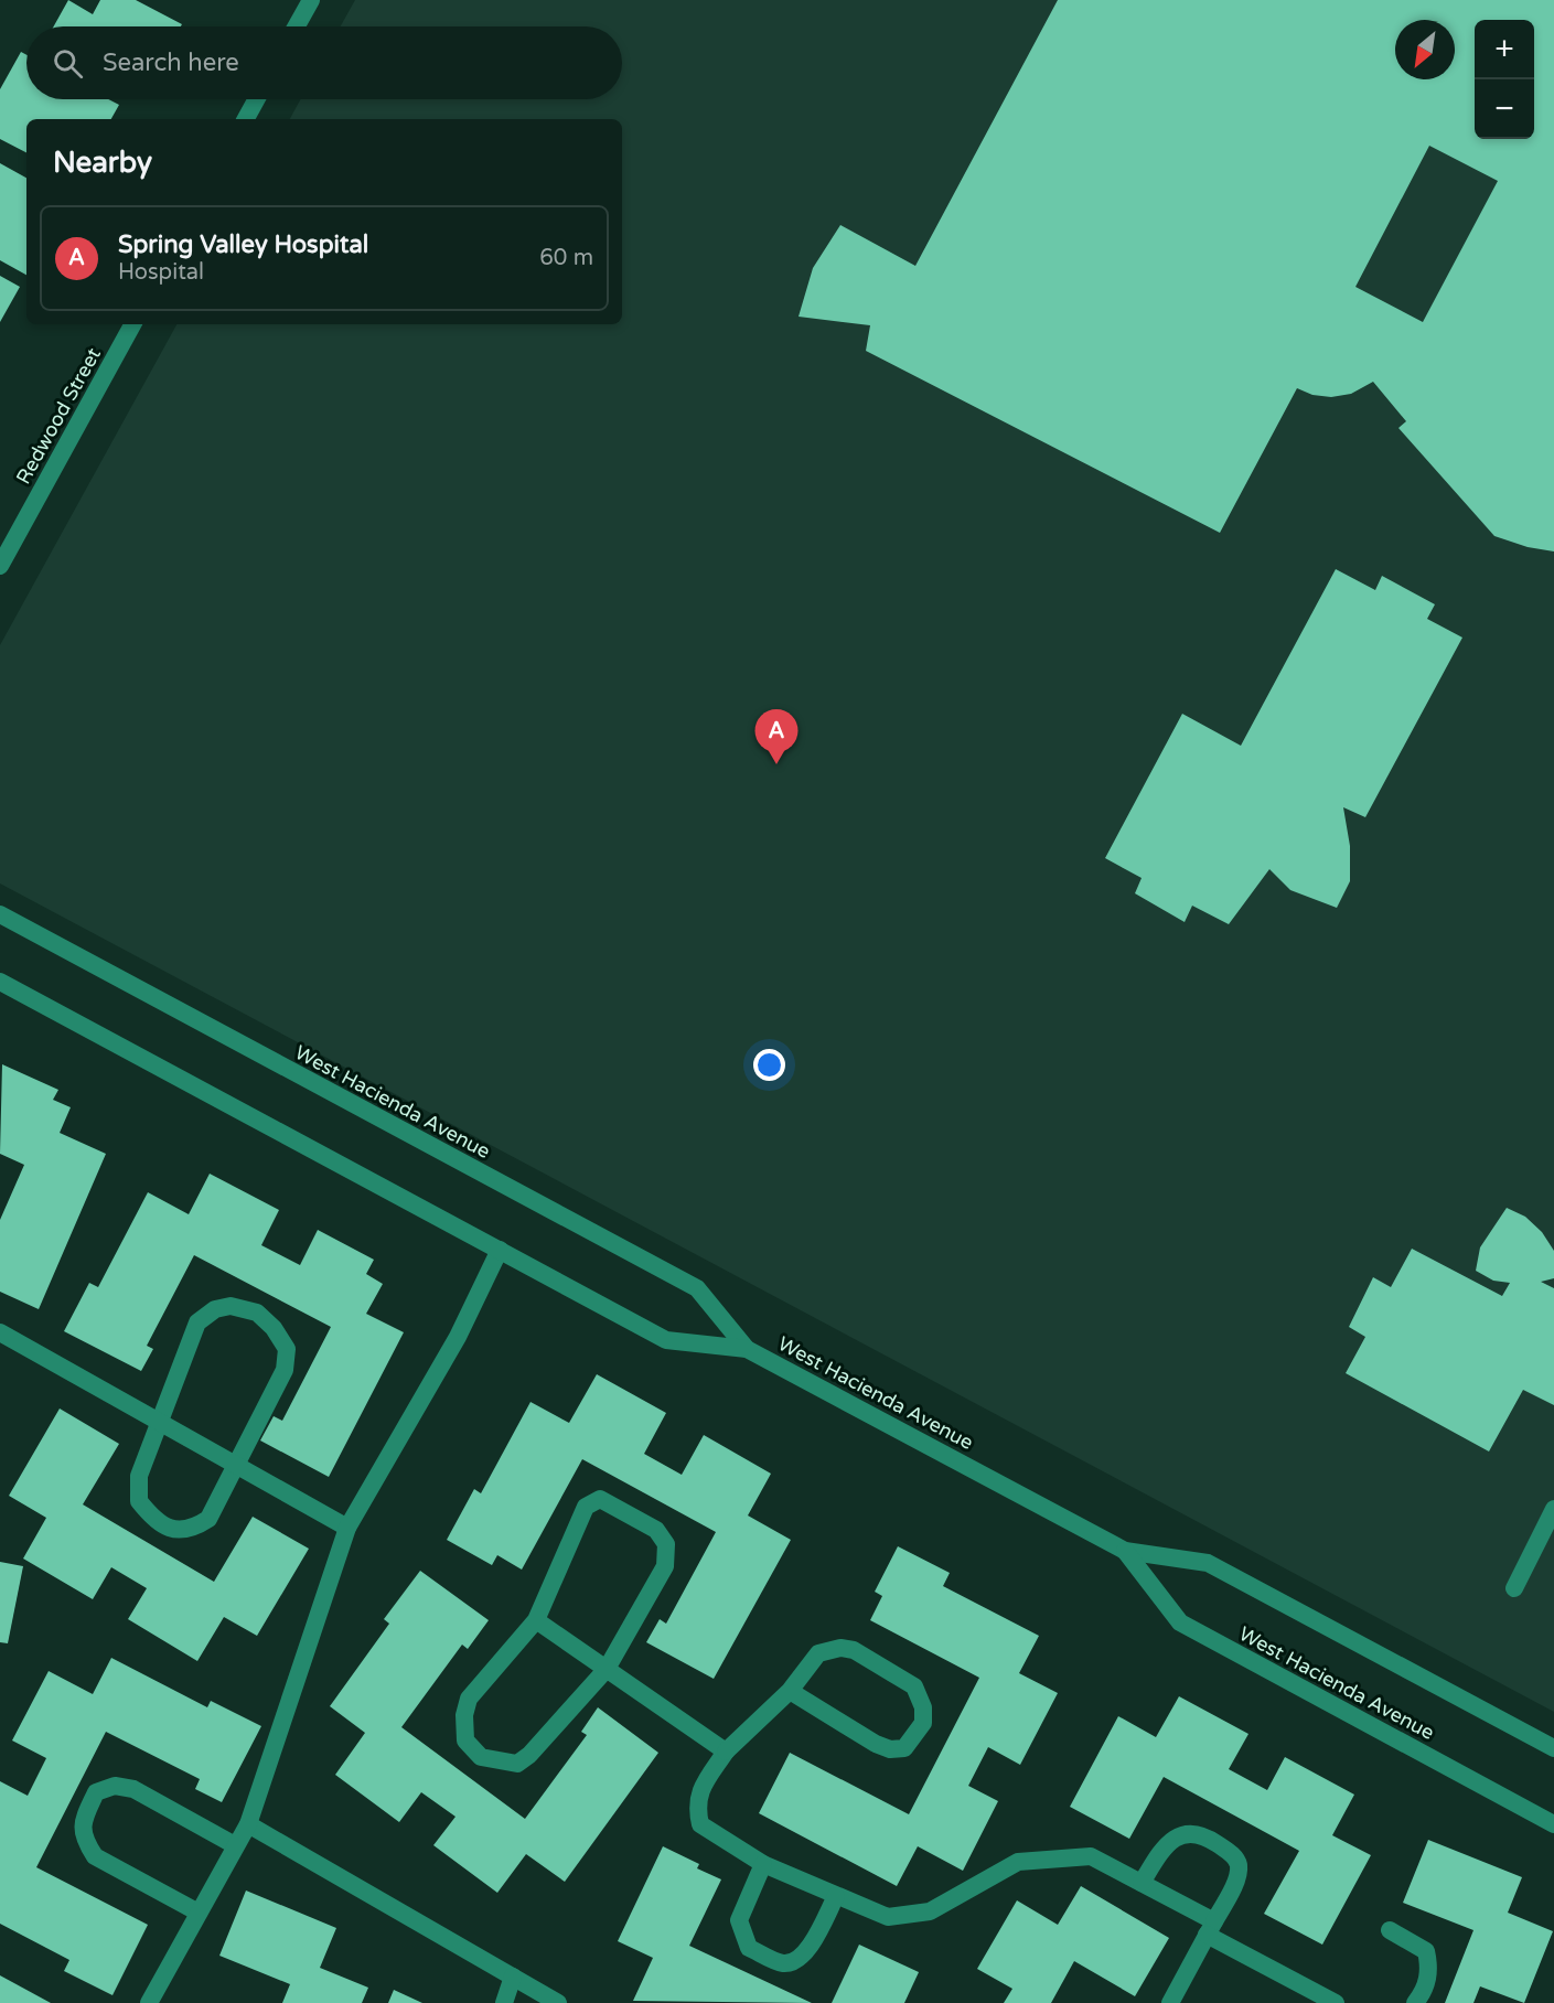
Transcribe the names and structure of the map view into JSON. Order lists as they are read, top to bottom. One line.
{"streets":{"main road":["Redwood Street","West Hacienda Avenue"]},"north":"bottom left","page":{"map_buttons":["+","−"],"search":"Search here","heading":"Nearby","list":[{"mark":"A","name":"Spring Valley Hospital","note":"Hospital","value":"60 m"}],"pins":"A"}}
